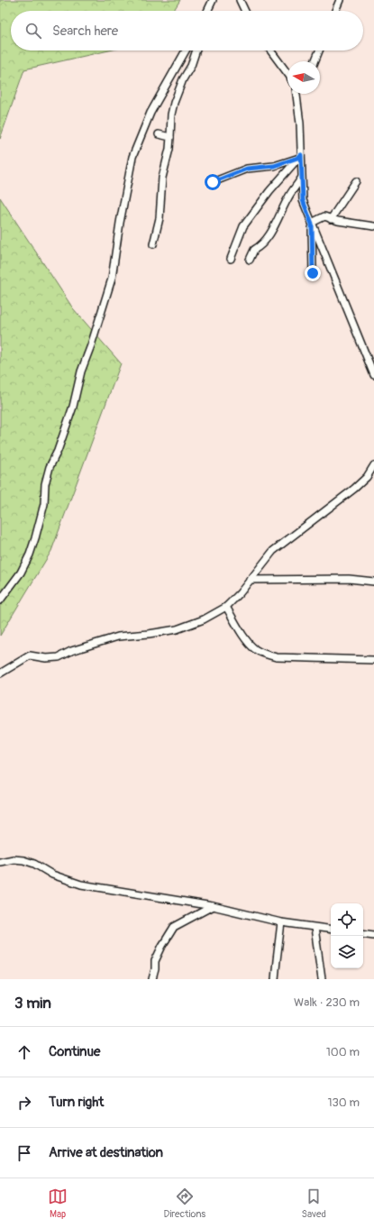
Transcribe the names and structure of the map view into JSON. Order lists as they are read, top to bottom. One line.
{"north":"left","page":{"search":"Search here","heading":["3 min","Walk · 230 m"],"list":[["Continue","100 m"],["Turn right","130 m"],"Arrive at destination"],"nav":["Map","Directions","Saved"]}}
